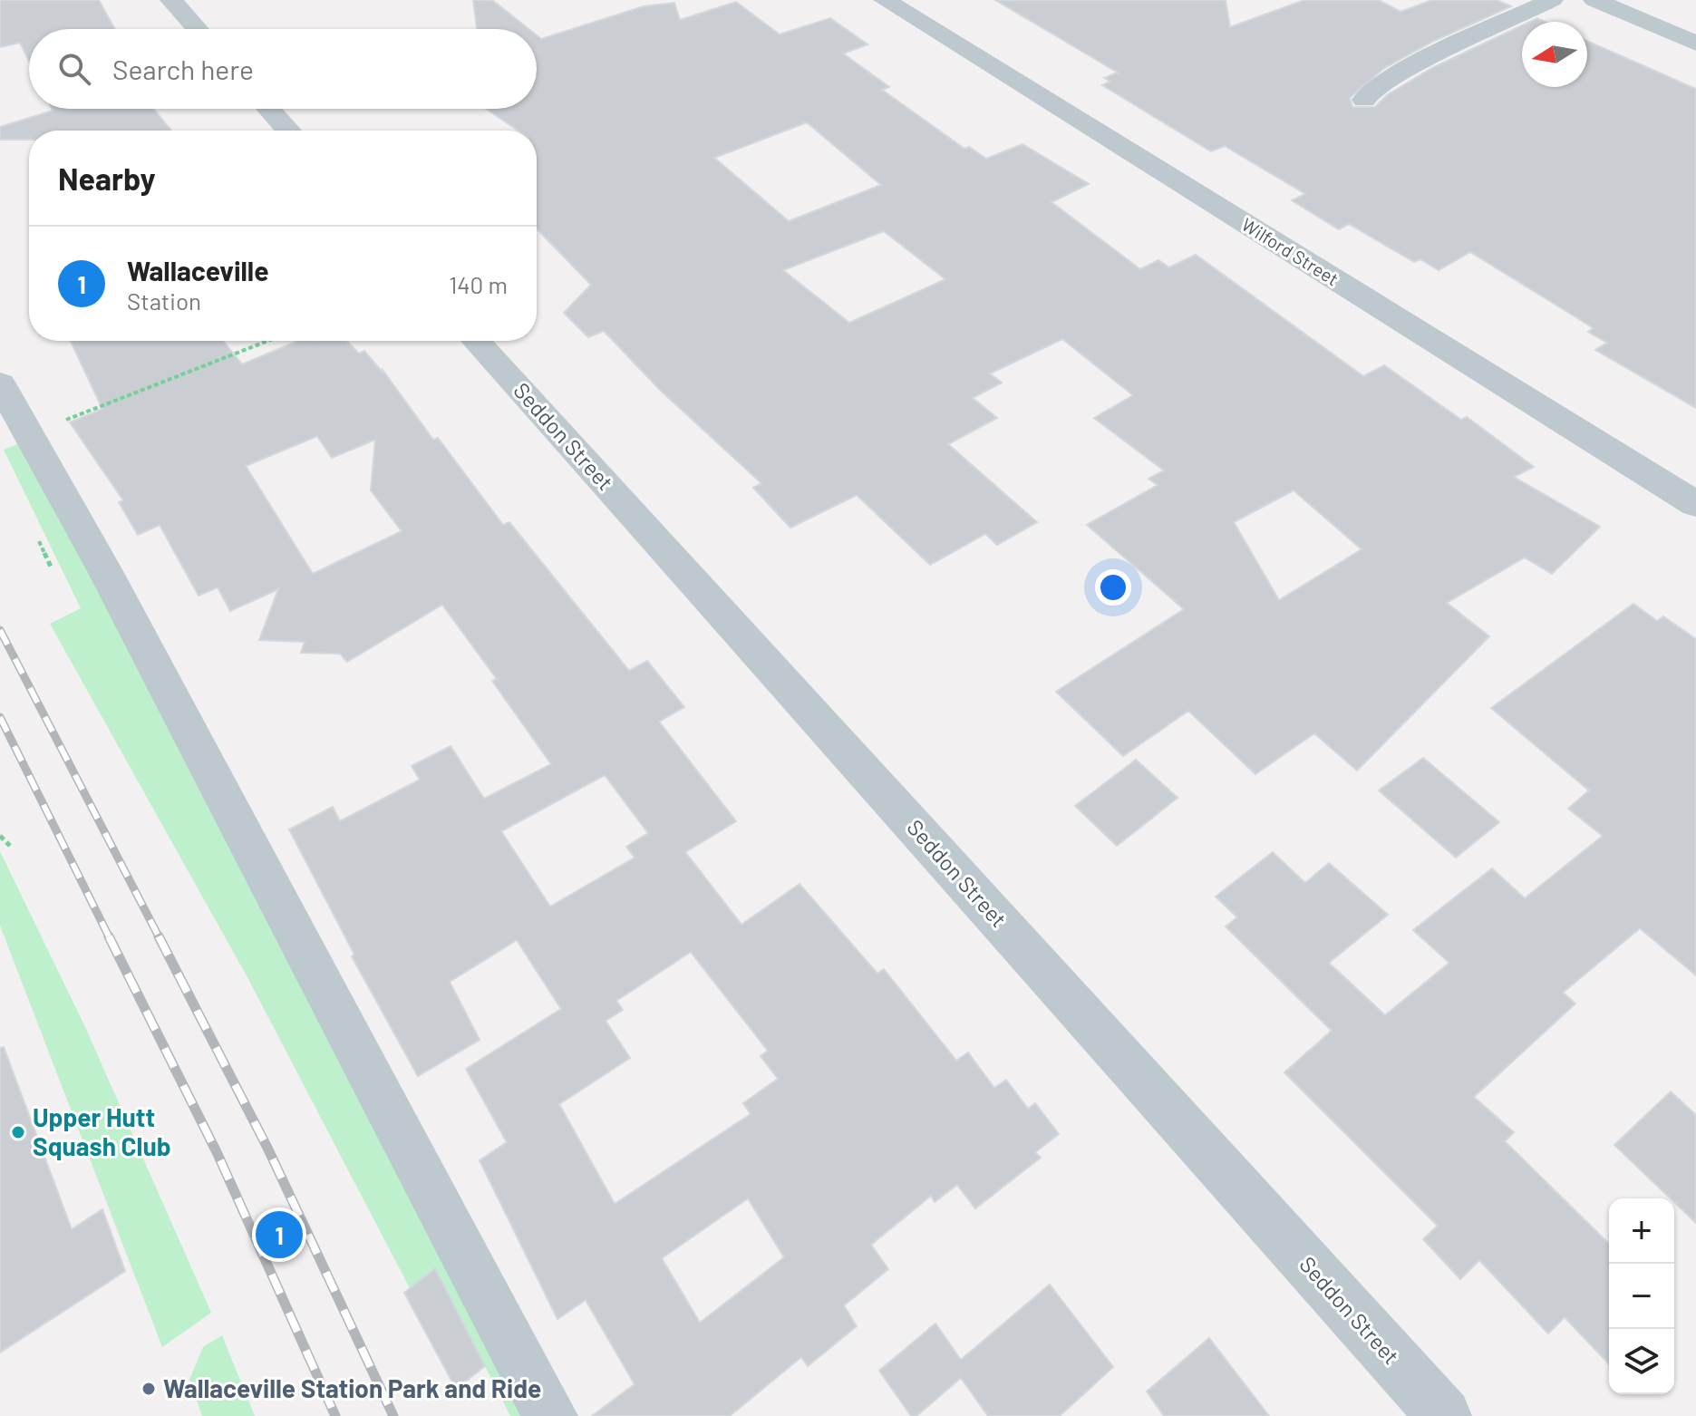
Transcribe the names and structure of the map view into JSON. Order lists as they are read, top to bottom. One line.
{"streets":{"street":["Wilford Street","Seddon Street"]},"places":["Upper Hutt Squash Club","Wallaceville Station Park and Ride"],"north":"left","page":{"search":"Search here","heading":"Nearby","list":[{"mark":"1","name":"Wallaceville","note":"Station","value":"140 m"}],"map_buttons":["+","−"],"pins":"1"}}
